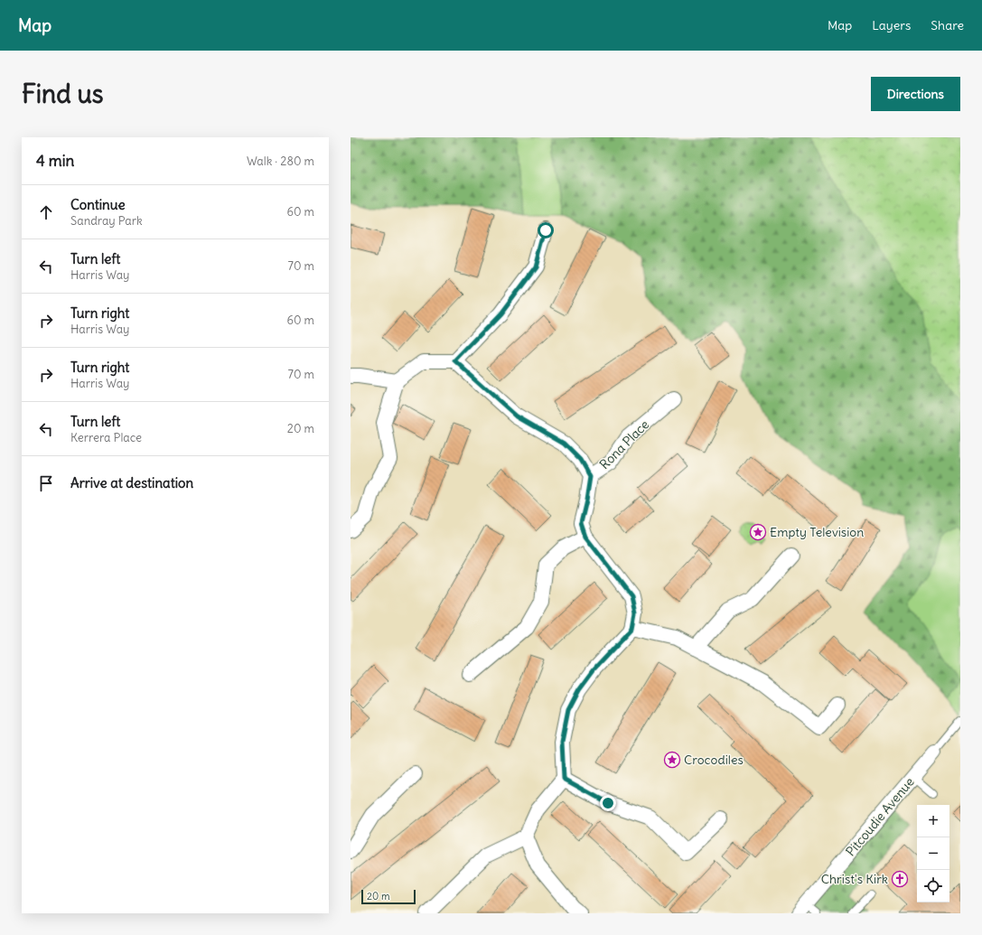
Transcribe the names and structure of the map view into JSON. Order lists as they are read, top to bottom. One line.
{"streets":{"street":["Rona Place","Pitcoudie Avenue"]},"places":{"place":["Empty Television","Crocodiles"],"church":["Christ's Kirk"]},"scale_bar":"20 m","page":{"header":"Map","nav":["Map","Layers","Share"],"buttons":"Directions","title":"Find us","heading":["4 min","Walk · 280 m"],"list":[["Continue","Sandray Park","60 m"],["Turn left","Harris Way","70 m"],["Turn right","Harris Way","60 m"],["Turn right","Harris Way","70 m"],["Turn left","Kerrera Place","20 m"],"Arrive at destination"],"map_buttons":["+","−"],"scale":"20 m"}}
